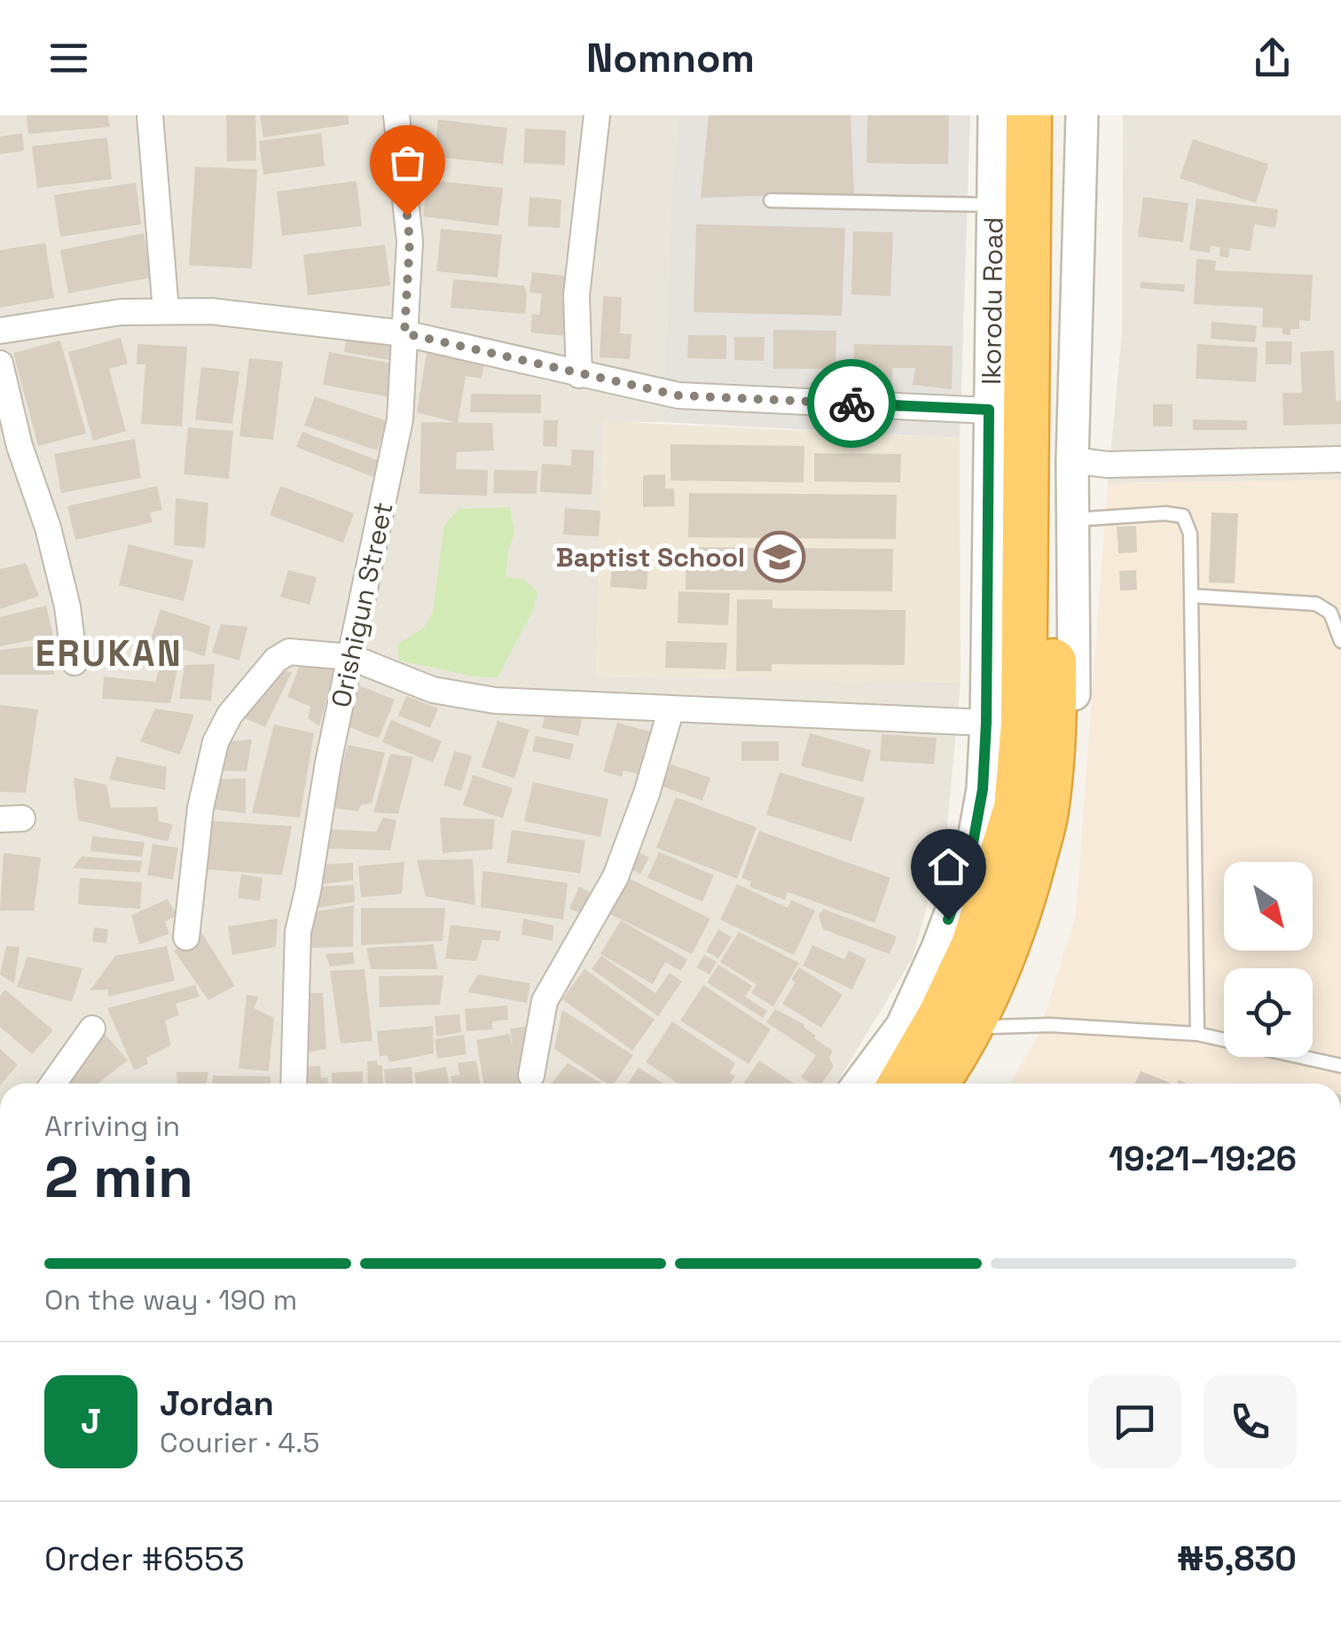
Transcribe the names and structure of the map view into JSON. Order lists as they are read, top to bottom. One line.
{"streets":{"highway":["Ikorodu Road"],"street":["Orishigun Street"]},"districts":["ERUKAN"],"places":{"school or university":["Baptist School"]},"north":"bottom right","page":{"header":"Nomnom","heading":["2 min","Arriving in","19:21–19:26"],"panel":["Jordan","Courier · 4.5","Order #6553","₦5,830"],"bar":"On the way · 190 m","round":"J"}}
